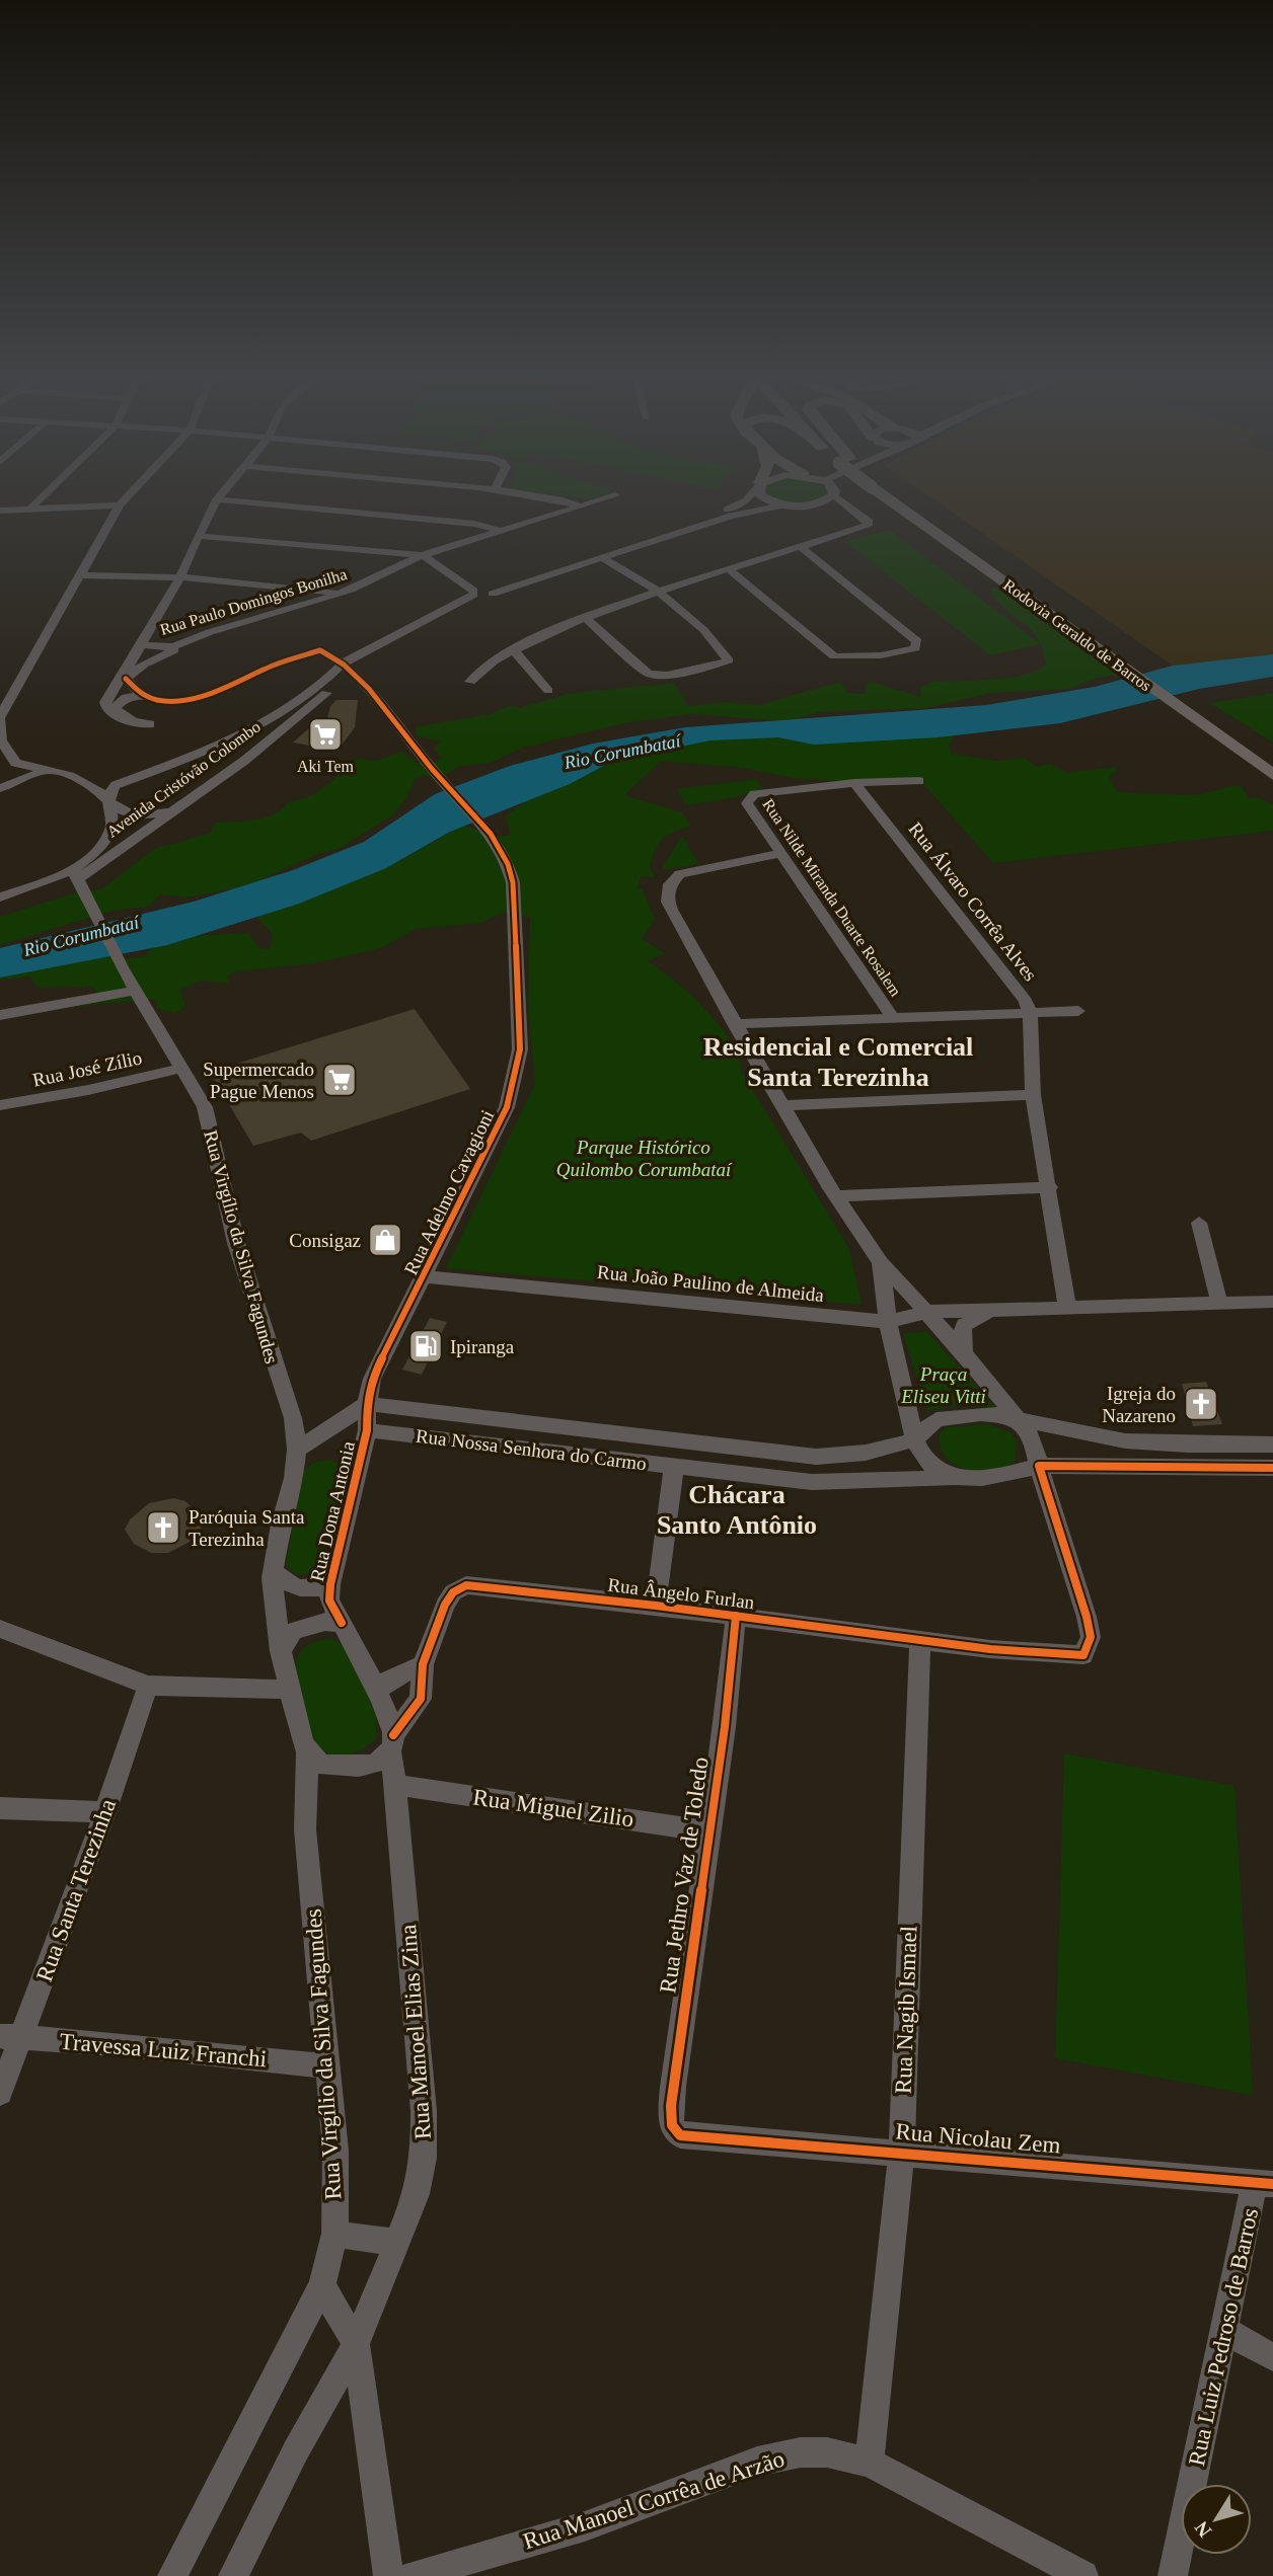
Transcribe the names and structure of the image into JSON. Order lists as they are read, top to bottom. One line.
{"streets":{"highway":["Rodovia Geraldo de Barros"],"street":["Rua Paulo Domingos Bonilha","Avenida Cristóvão Colombo","Rua Nilde Miranda Duarte Rosalem","Rua Álvaro Corrêa Alves","Rua José Zílio","Rua Adelmo Cavagioni","Rua Virgílio da Silva Fagundes","Rua João Paulino de Almeida","Rua Nossa Senhora do Carmo","Rua Dona Antonia","Rua Ângelo Furlan","Rua Miguel Zilio","Rua Jethro Vaz de Toledo","Rua Santa Terezinha","Rua Nagib Ismael","Rua Manoel Elias Zina","Travessa Luiz Franchi","Rua Nicolau Zem","Rua Luiz Pedroso de Barros","Rua Manoel Corrêa de Arzão"]},"crossings":[["Avenida Cristóvão Colombo","Rua Adelmo Cavagioni"],["Avenida Cristóvão Colombo","Rua Virgílio da Silva Fagundes"],["Rua Nilde Miranda Duarte Rosalem","Rua Álvaro Corrêa Alves"],["Rua Álvaro Corrêa Alves","Rua João Paulino de Almeida"],["Rua José Zílio","Rua Virgílio da Silva Fagundes"],["Rua Adelmo Cavagioni","Rua João Paulino de Almeida"],["Rua Adelmo Cavagioni","Rua Nossa Senhora do Carmo"],["Rua Adelmo Cavagioni","Rua Dona Antonia"],["Rua Virgílio da Silva Fagundes","Travessa Luiz Franchi"],["Rua Nossa Senhora do Carmo","Rua Dona Antonia"],["Rua Nossa Senhora do Carmo","Rua Ângelo Furlan"],["Rua Dona Antonia","Rua Manoel Elias Zina"],["Rua Ângelo Furlan","Rua Jethro Vaz de Toledo"],["Rua Ângelo Furlan","Rua Nagib Ismael"],["Rua Miguel Zilio","Rua Jethro Vaz de Toledo"],["Rua Miguel Zilio","Rua Manoel Elias Zina"],["Rua Jethro Vaz de Toledo","Rua Nicolau Zem"],["Rua Santa Terezinha","Travessa Luiz Franchi"],["Rua Nagib Ismael","Rua Nicolau Zem"],["Rua Nagib Ismael","Rua Manoel Corrêa de Arzão"],["Rua Nicolau Zem","Rua Luiz Pedroso de Barros"]],"districts":["Residencial e Comercial Santa Terezinha","Chácara Santo Antônio"],"water":["Rio Corumbataí"],"parks":["Parque Histórico Quilombo Corumbataí","Praça Eliseu Vitti"],"places":{"supermarket":["Aki Tem","Supermercado Pague Menos"],"shop":["Consigaz"],"fuel station":["Ipiranga"],"church":["Igreja do Nazareno","Paróquia Santa Terezinha"]},"north":"bottom left"}
